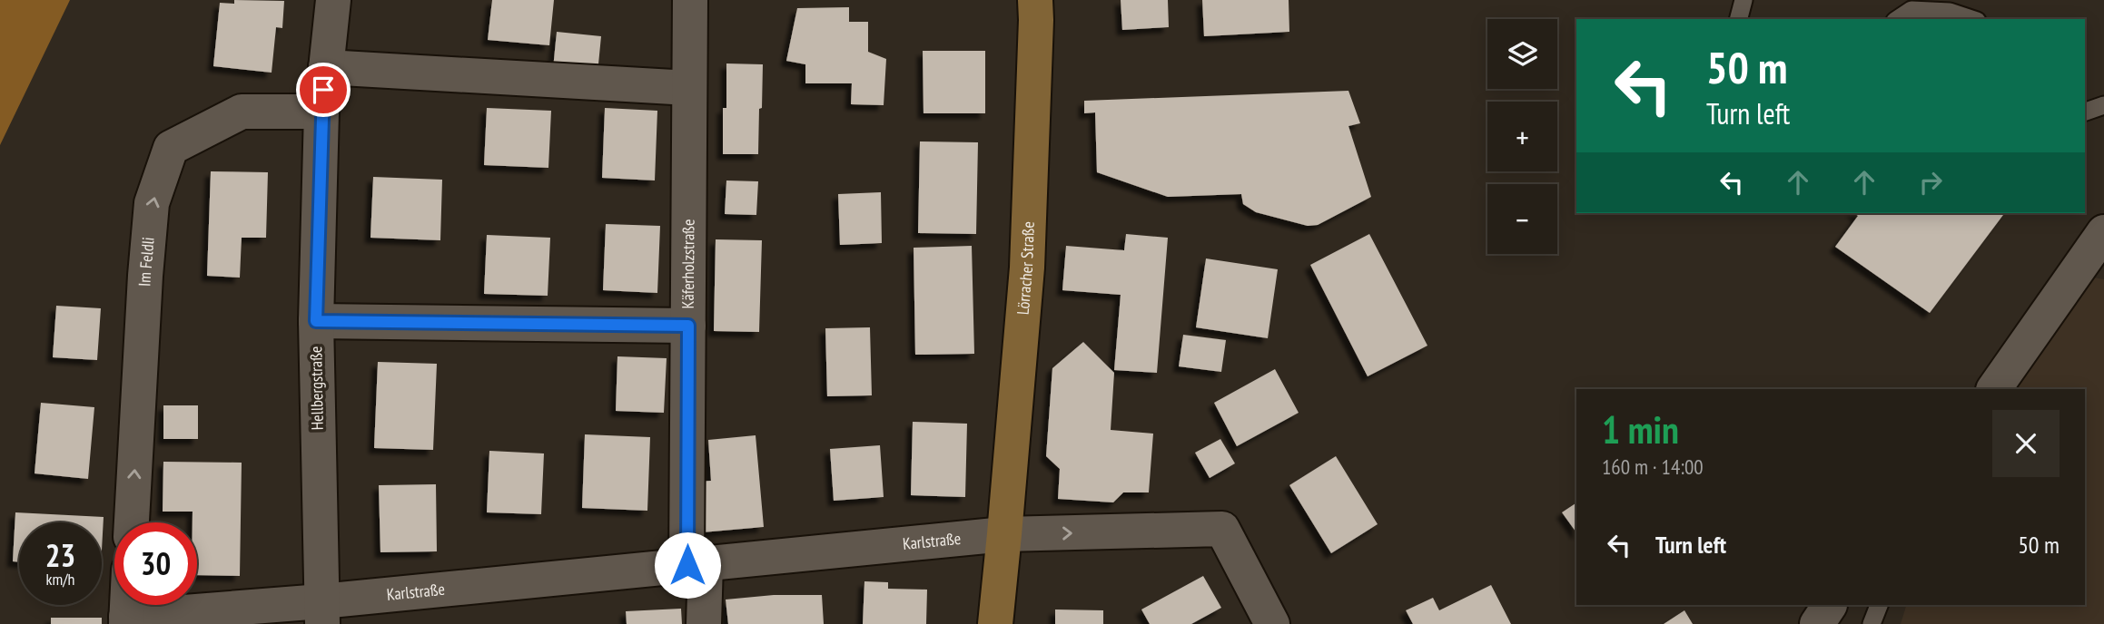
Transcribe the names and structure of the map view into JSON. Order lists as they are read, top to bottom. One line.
{"streets":{"main road":["Lörracher Straße"],"street":["Im Feldli","Käferholzstraße","Hellbergstraße","Karlstraße"]},"crossings":[["Im Feldli","Hellbergstraße"],["Käferholzstraße","Karlstraße"],["Lörracher Straße","Karlstraße"],["Hellbergstraße","Karlstraße"]],"one_way":["Im Feldli"],"page":{"map_buttons":["+","−"],"turn":["50 m","Turn left"],"heading":["1 min","160 m · 14:00"],"list":[{"name":"Turn left","value":"50 m"}],"speed":"23 km/h","limit":"30"}}
